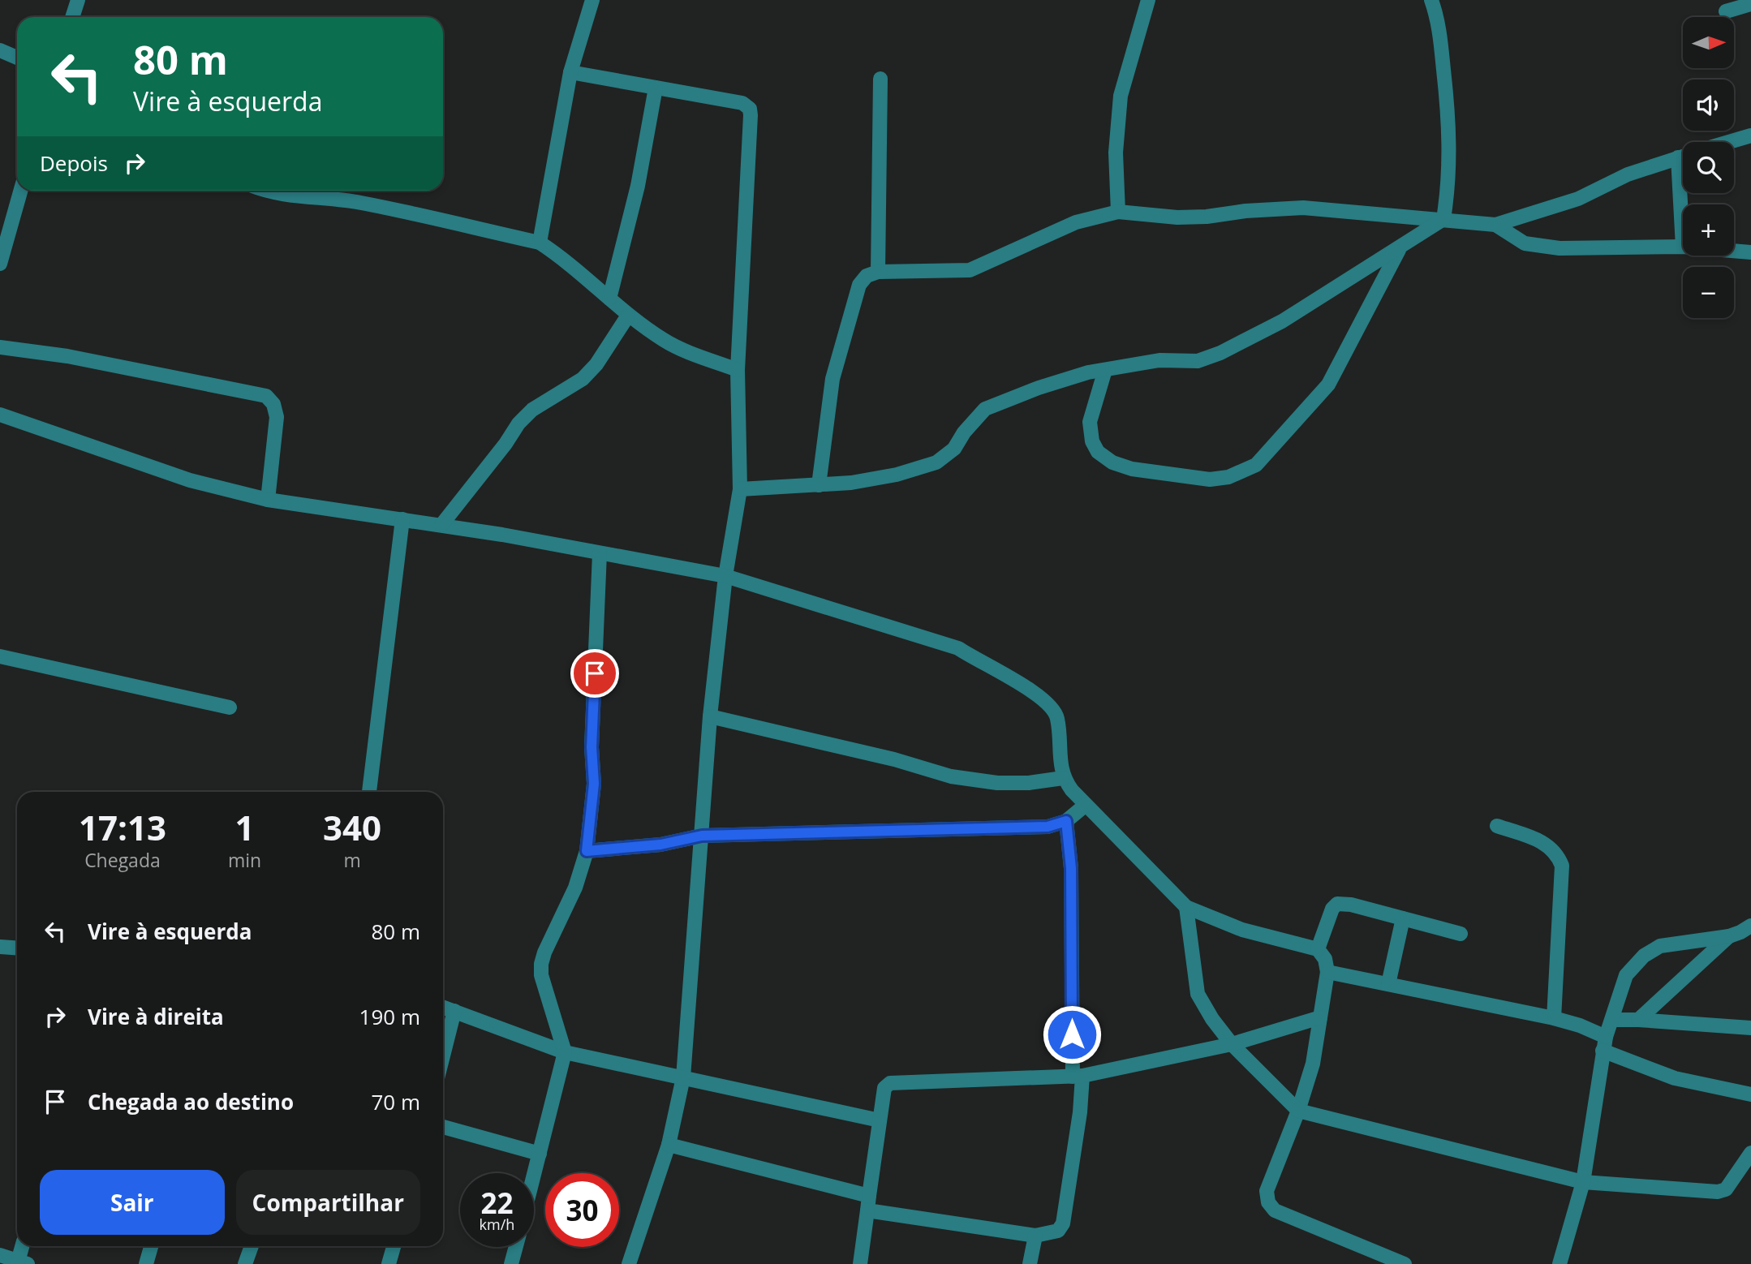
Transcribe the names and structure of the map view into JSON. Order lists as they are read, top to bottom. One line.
{"north":"right","page":{"map_buttons":["+","−"],"turn":["80 m","Vire à esquerda"],"then":"Depois","eta":["17:13","Chegada","1","min","340","m"],"list":[{"name":"Vire à esquerda","value":"80 m"},{"name":"Vire à direita","value":"190 m"},{"name":"Chegada ao destino","value":"70 m"}],"buttons":["Sair","Compartilhar"],"speed":"22 km/h","limit":"30"}}
